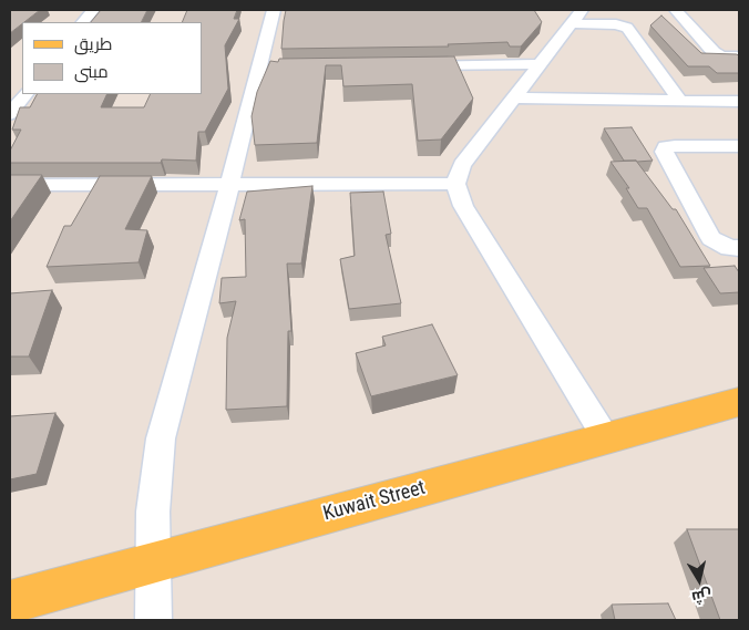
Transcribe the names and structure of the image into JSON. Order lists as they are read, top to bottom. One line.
{"streets":{"main road":["Kuwait Street"]},"legend":["طريق","مبنى"],"north":"bottom"}
